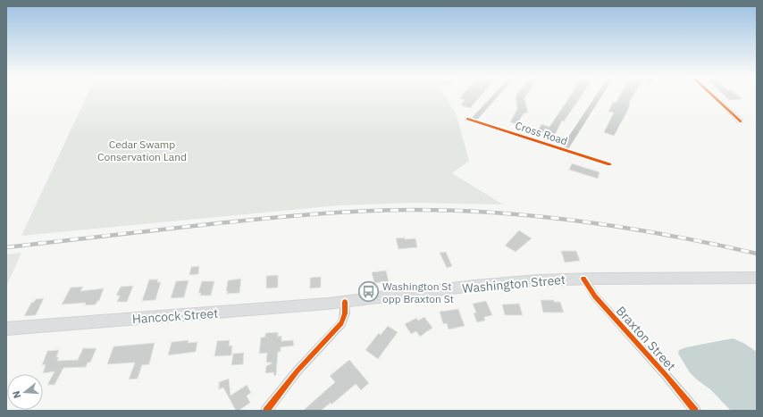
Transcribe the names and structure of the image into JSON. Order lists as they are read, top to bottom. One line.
{"streets":{"main road":["Washington Street","Hancock Street"],"street":["Cross Road","Braxton Street"]},"crossings":[["Washington Street","Hancock Street"],["Washington Street","Braxton Street"]],"parks":["Cedar Swamp Conservation Land"],"places":{"bus stop":["Washington St opp Braxton St"]},"north":"left"}
